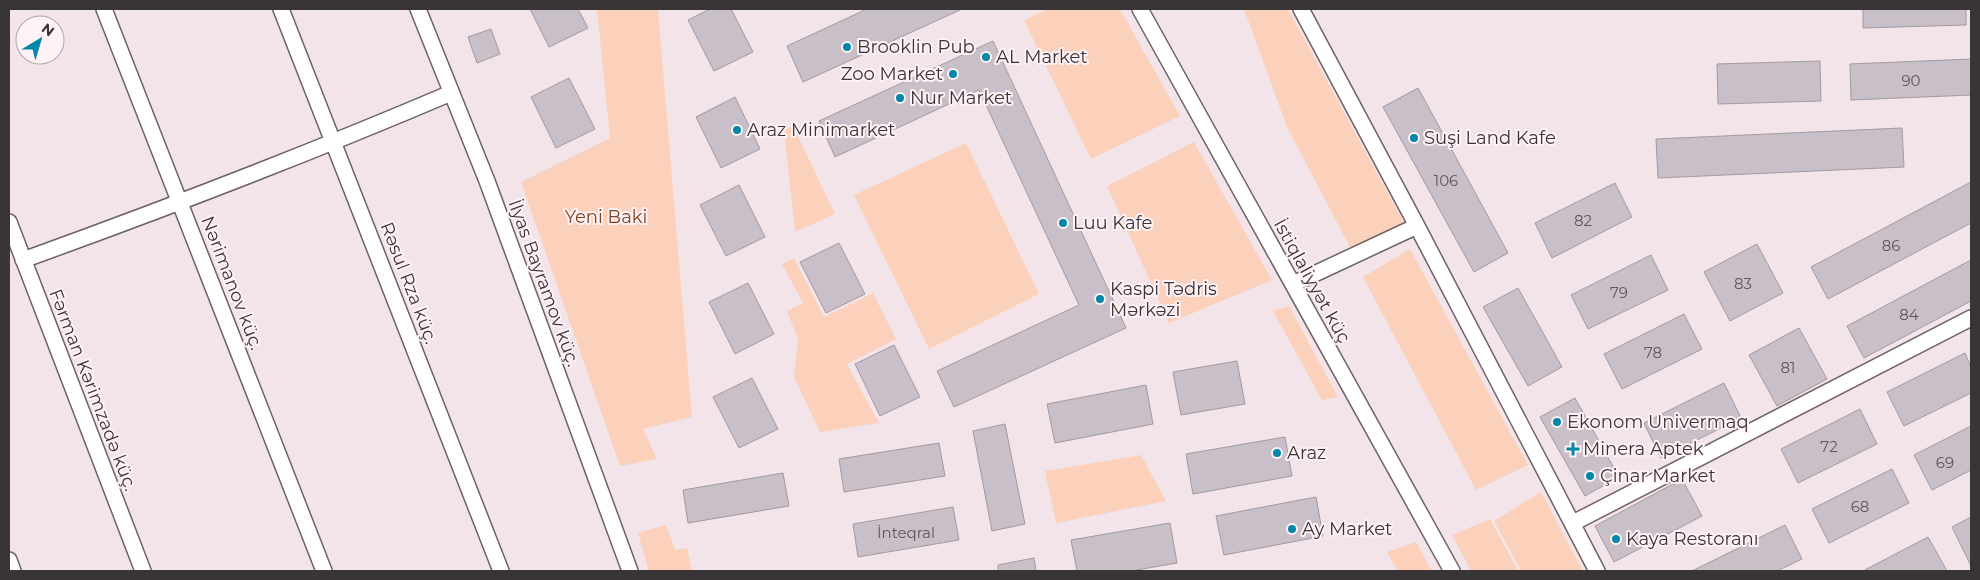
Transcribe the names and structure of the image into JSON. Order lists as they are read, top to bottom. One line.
{"streets":{"street":["İstiqlaliyyət küç","Nərimanov küç.","Rəsul Rza küç.","İlyas Bayramov küç.","Fərman Kərimzadə küç."]},"parks":["Yeni Baki"],"places":{"other":["Brooklin Pub","AL Market","Zoo Market","Nur Market","Araz Minimarket","Suşi Land Kafe","Luu Kafe","Kaspi Tədris Mərkəzi","Ekonom Univermaq","Araz","Çinar Market","Ay Market","Kaya Restoranı"],"health":["Minera Aptek"]},"house_numbers":["90","106","82","86","83","79","84","78","81","72","69","68","İnteqral"],"north":"top right"}
